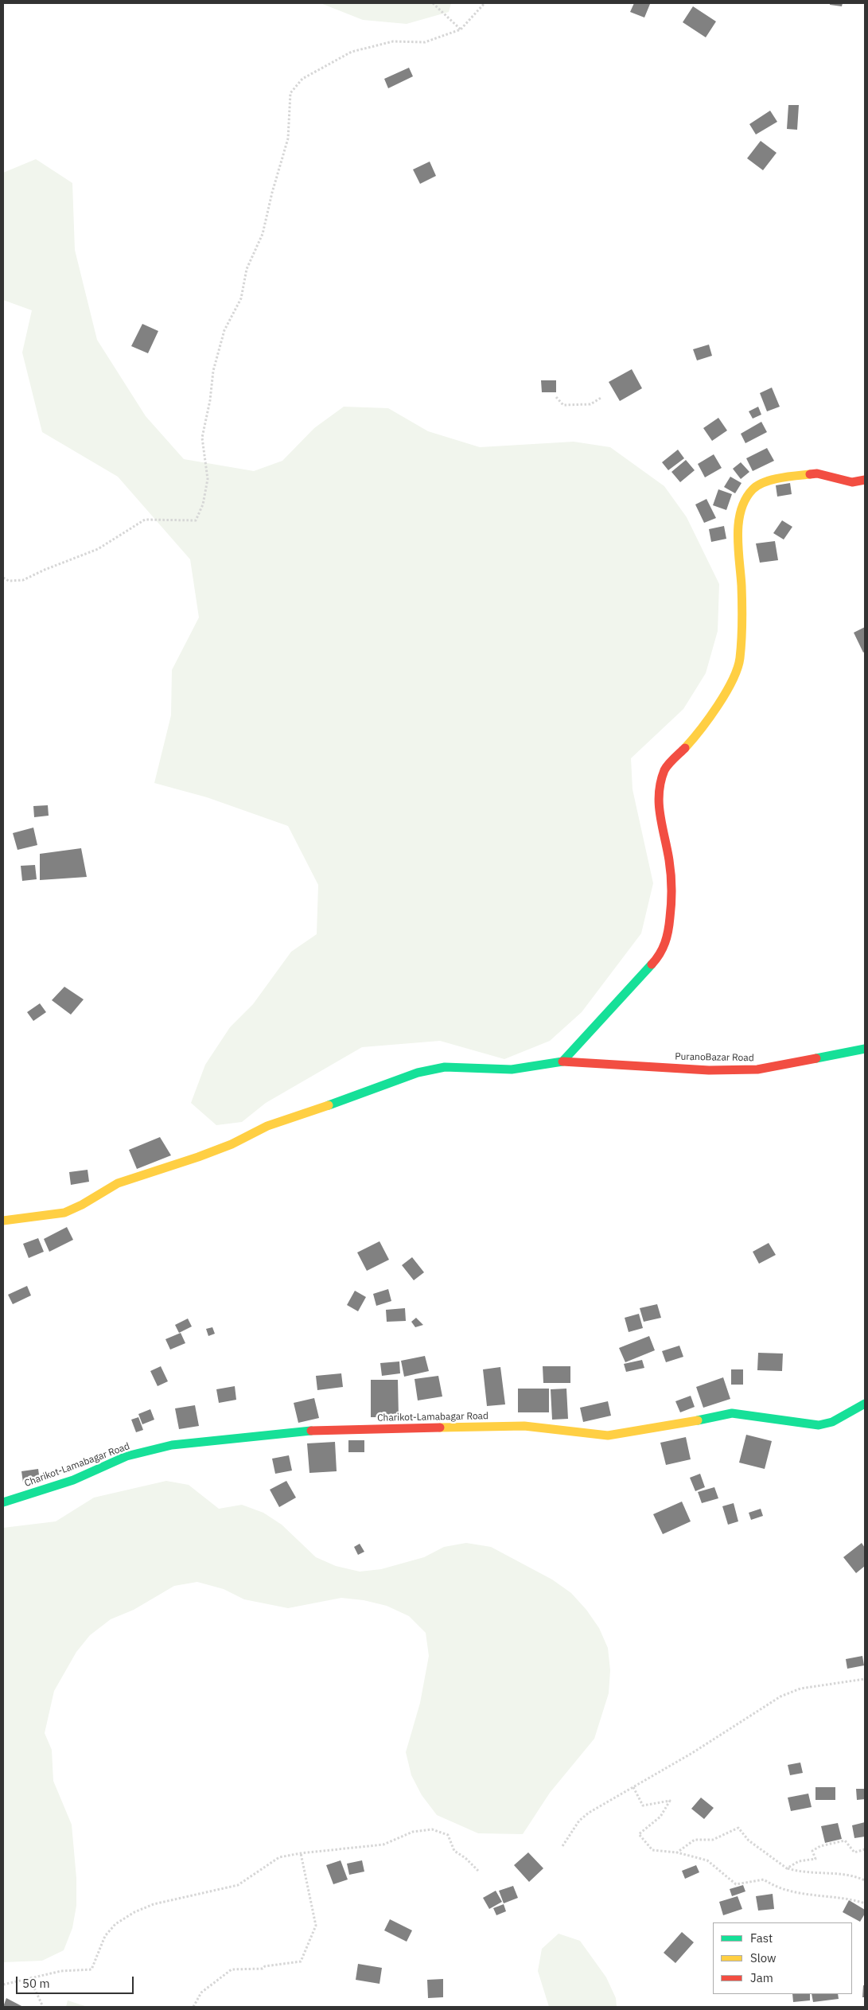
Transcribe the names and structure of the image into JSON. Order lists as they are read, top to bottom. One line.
{"streets":{"main road":["PuranoBazar Road","Charikot-Lamabagar Road"]},"legend":["Fast","Slow","Jam"],"scale_bar":"50 m"}
